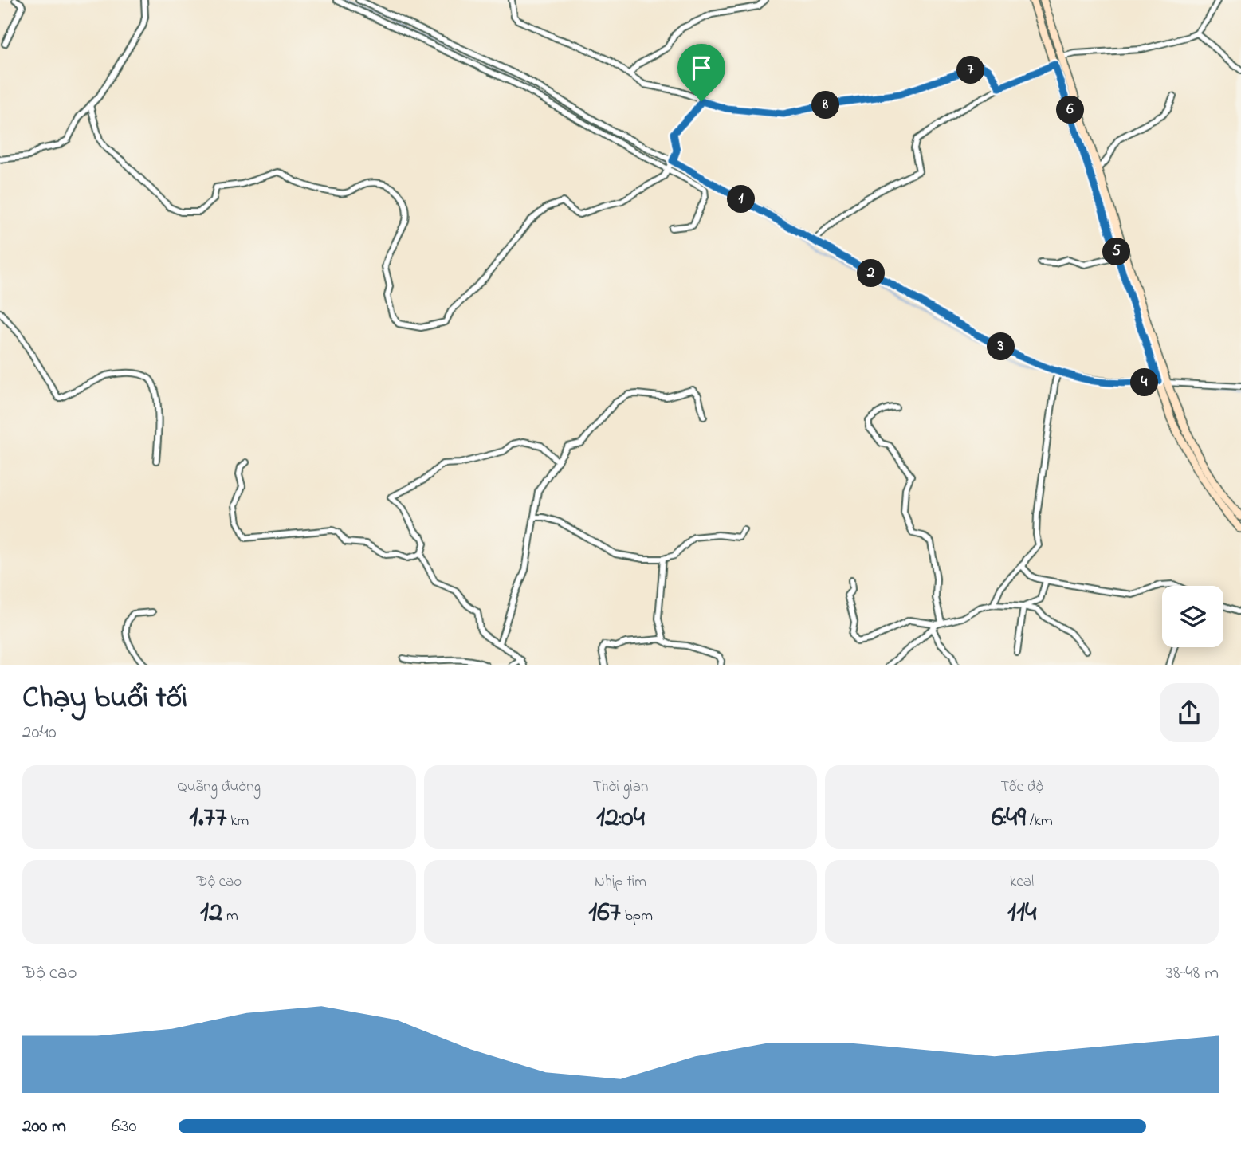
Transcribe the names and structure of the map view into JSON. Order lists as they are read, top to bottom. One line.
{"page":{"pins":["7","8","6","1","5","2","3","4"],"heading":["Chạy buổi tối","20:40"],"stats":[["Quãng đường","1.77 km"],["Thời gian","12:04"],["Tốc độ","6:49 /km"],["Độ cao","12 m"],["Nhịp tim","167 bpm"],["kcal","114"]],"chart":["Độ cao","38–48 m"],"list":[{"name":"200 m","note":"6:30"}]}}
